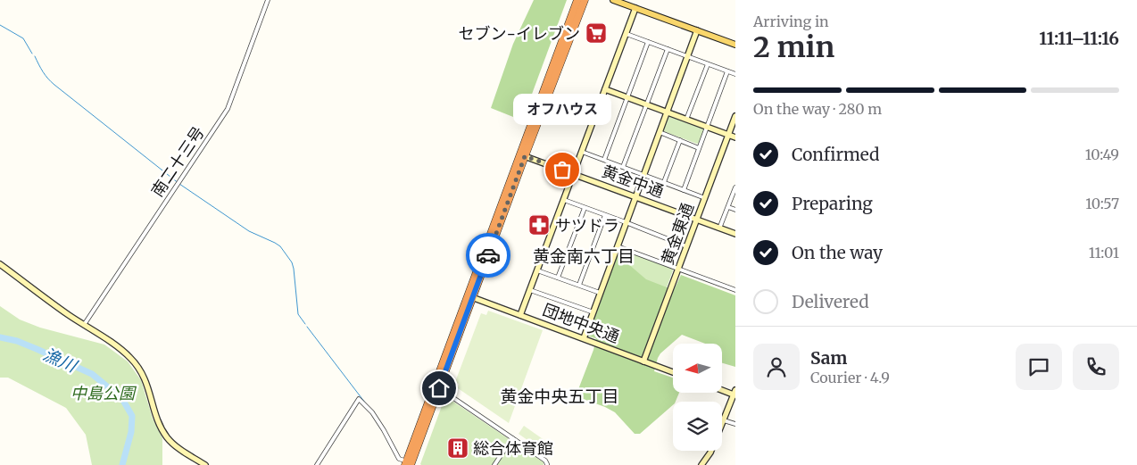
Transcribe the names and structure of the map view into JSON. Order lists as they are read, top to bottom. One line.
{"streets":{"street":["南二十三号","黄金中通","黄金東通","団地中央通"]},"crossings":[["黄金中通","黄金東通"],["黄金東通","団地中央通"]],"districts":["黄金南六丁目","黄金中央五丁目"],"water":["漁川"],"parks":["中島公園"],"places":{"supermarket":["セブン-イレブン"],"other":["オフハウス"],"pharmacy":["サツドラ"],"building":["総合体育館"]},"north":"left","page":{"heading":["2 min","Arriving in","11:11–11:16"],"panel":["Sam","Courier · 4.9"],"bar":"On the way · 280 m","bubble":"オフハウス","list":[["Confirmed","10:49"],["Preparing","10:57"],["On the way","11:01"],"Delivered"]}}
